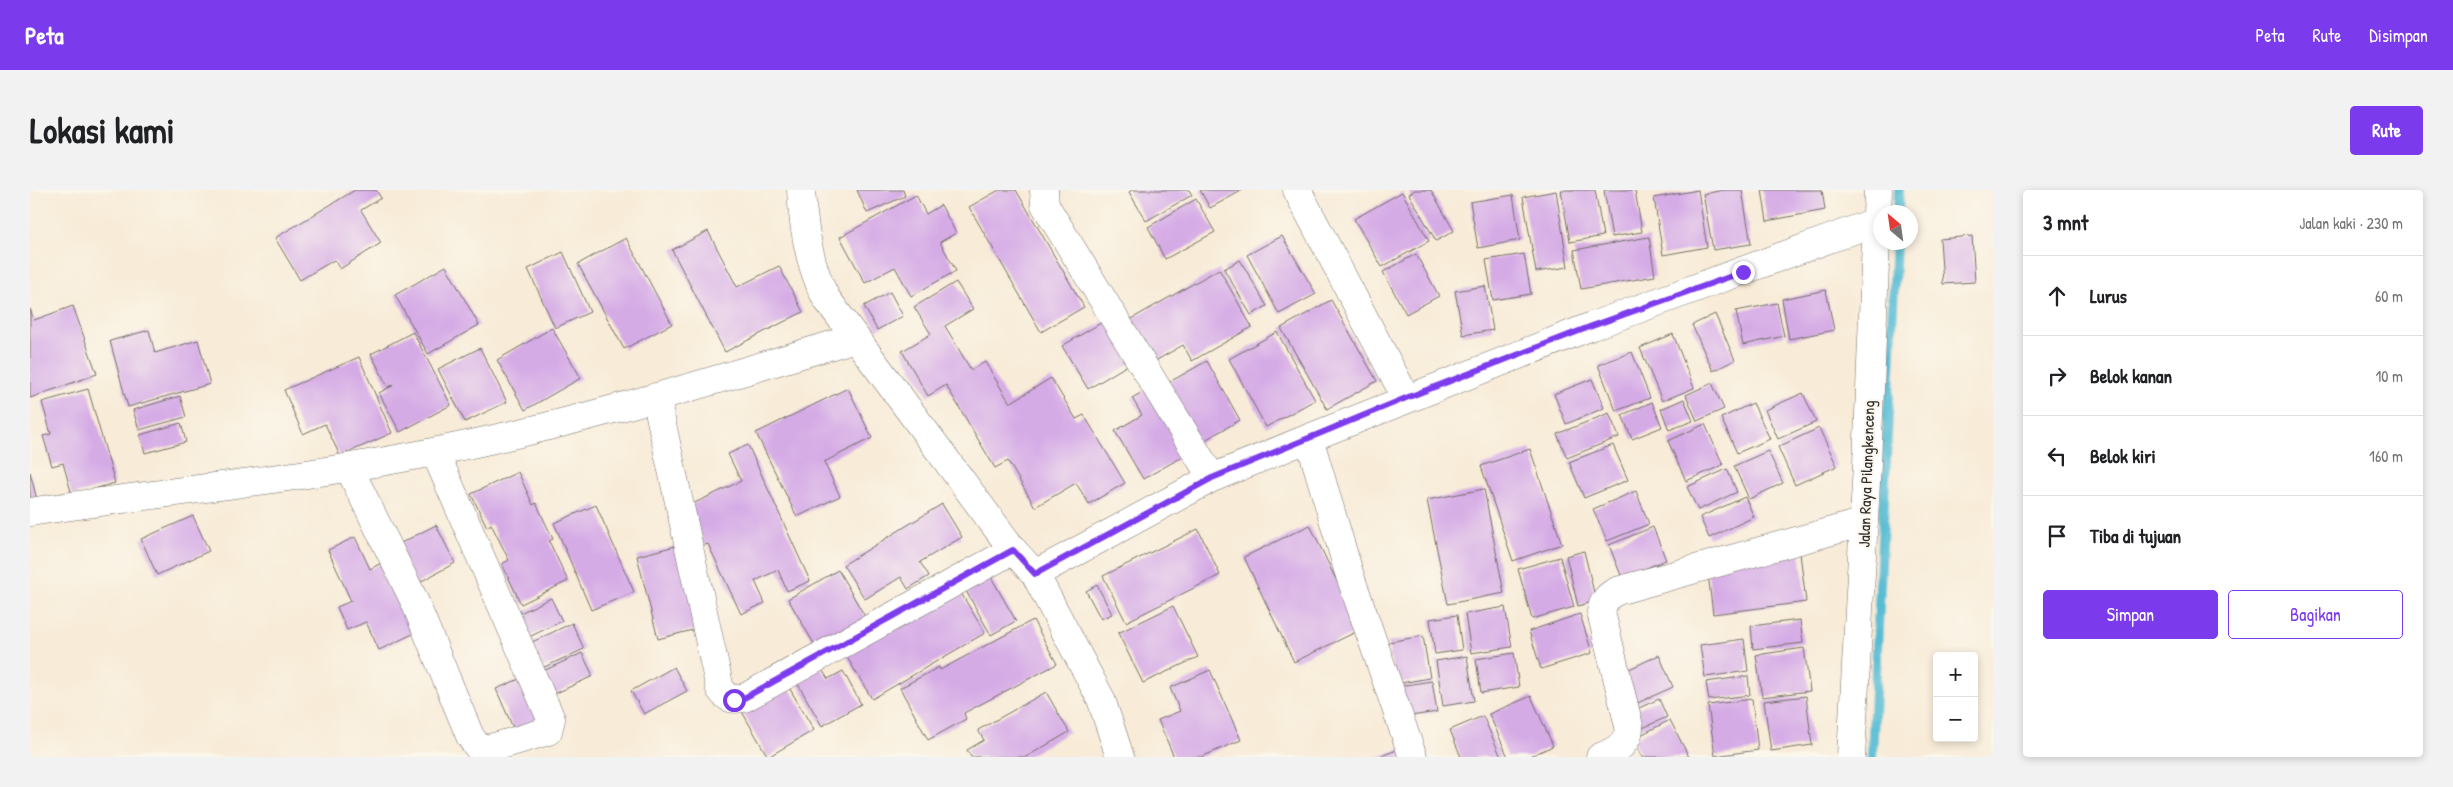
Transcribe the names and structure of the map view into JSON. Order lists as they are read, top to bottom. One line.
{"streets":{"street":["Jalan Raya Pilangkenceng"]},"north":"top left","page":{"header":"Peta","nav":["Peta","Rute","Disimpan"],"buttons":["Rute",["Simpan","Bagikan"]],"title":"Lokasi kami","heading":["3 mnt","Jalan kaki · 230 m"],"list":[["Lurus","60 m"],["Belok kanan","10 m"],["Belok kiri","160 m"],"Tiba di tujuan"],"map_buttons":["+","−"]}}
